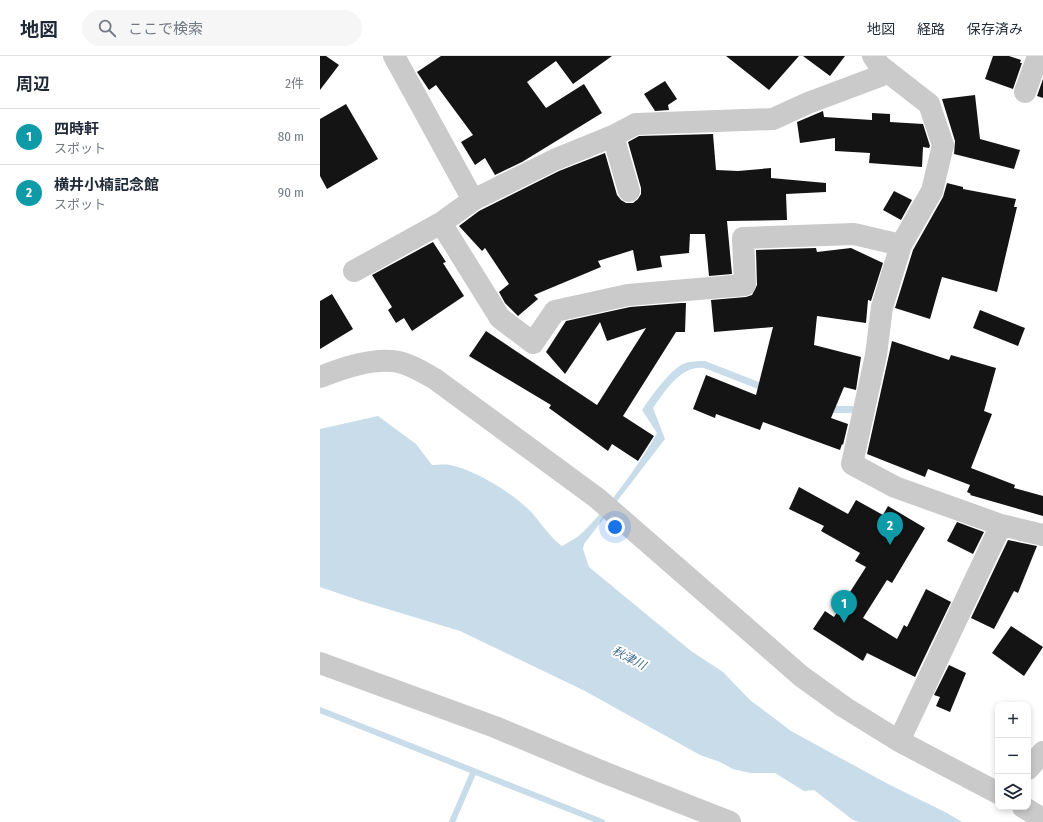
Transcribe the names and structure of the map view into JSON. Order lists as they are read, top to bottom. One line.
{"water":["秋津川"],"page":{"header":"地図","search":"ここで検索","nav":["地図","経路","保存済み"],"heading":["周辺","2件"],"list":[{"mark":"1","name":"四時軒","note":"スポット","value":"80 m"},{"mark":"2","name":"横井小楠記念館","note":"スポット","value":"90 m"}],"pins":["2","1"],"map_buttons":["+","−"]}}
